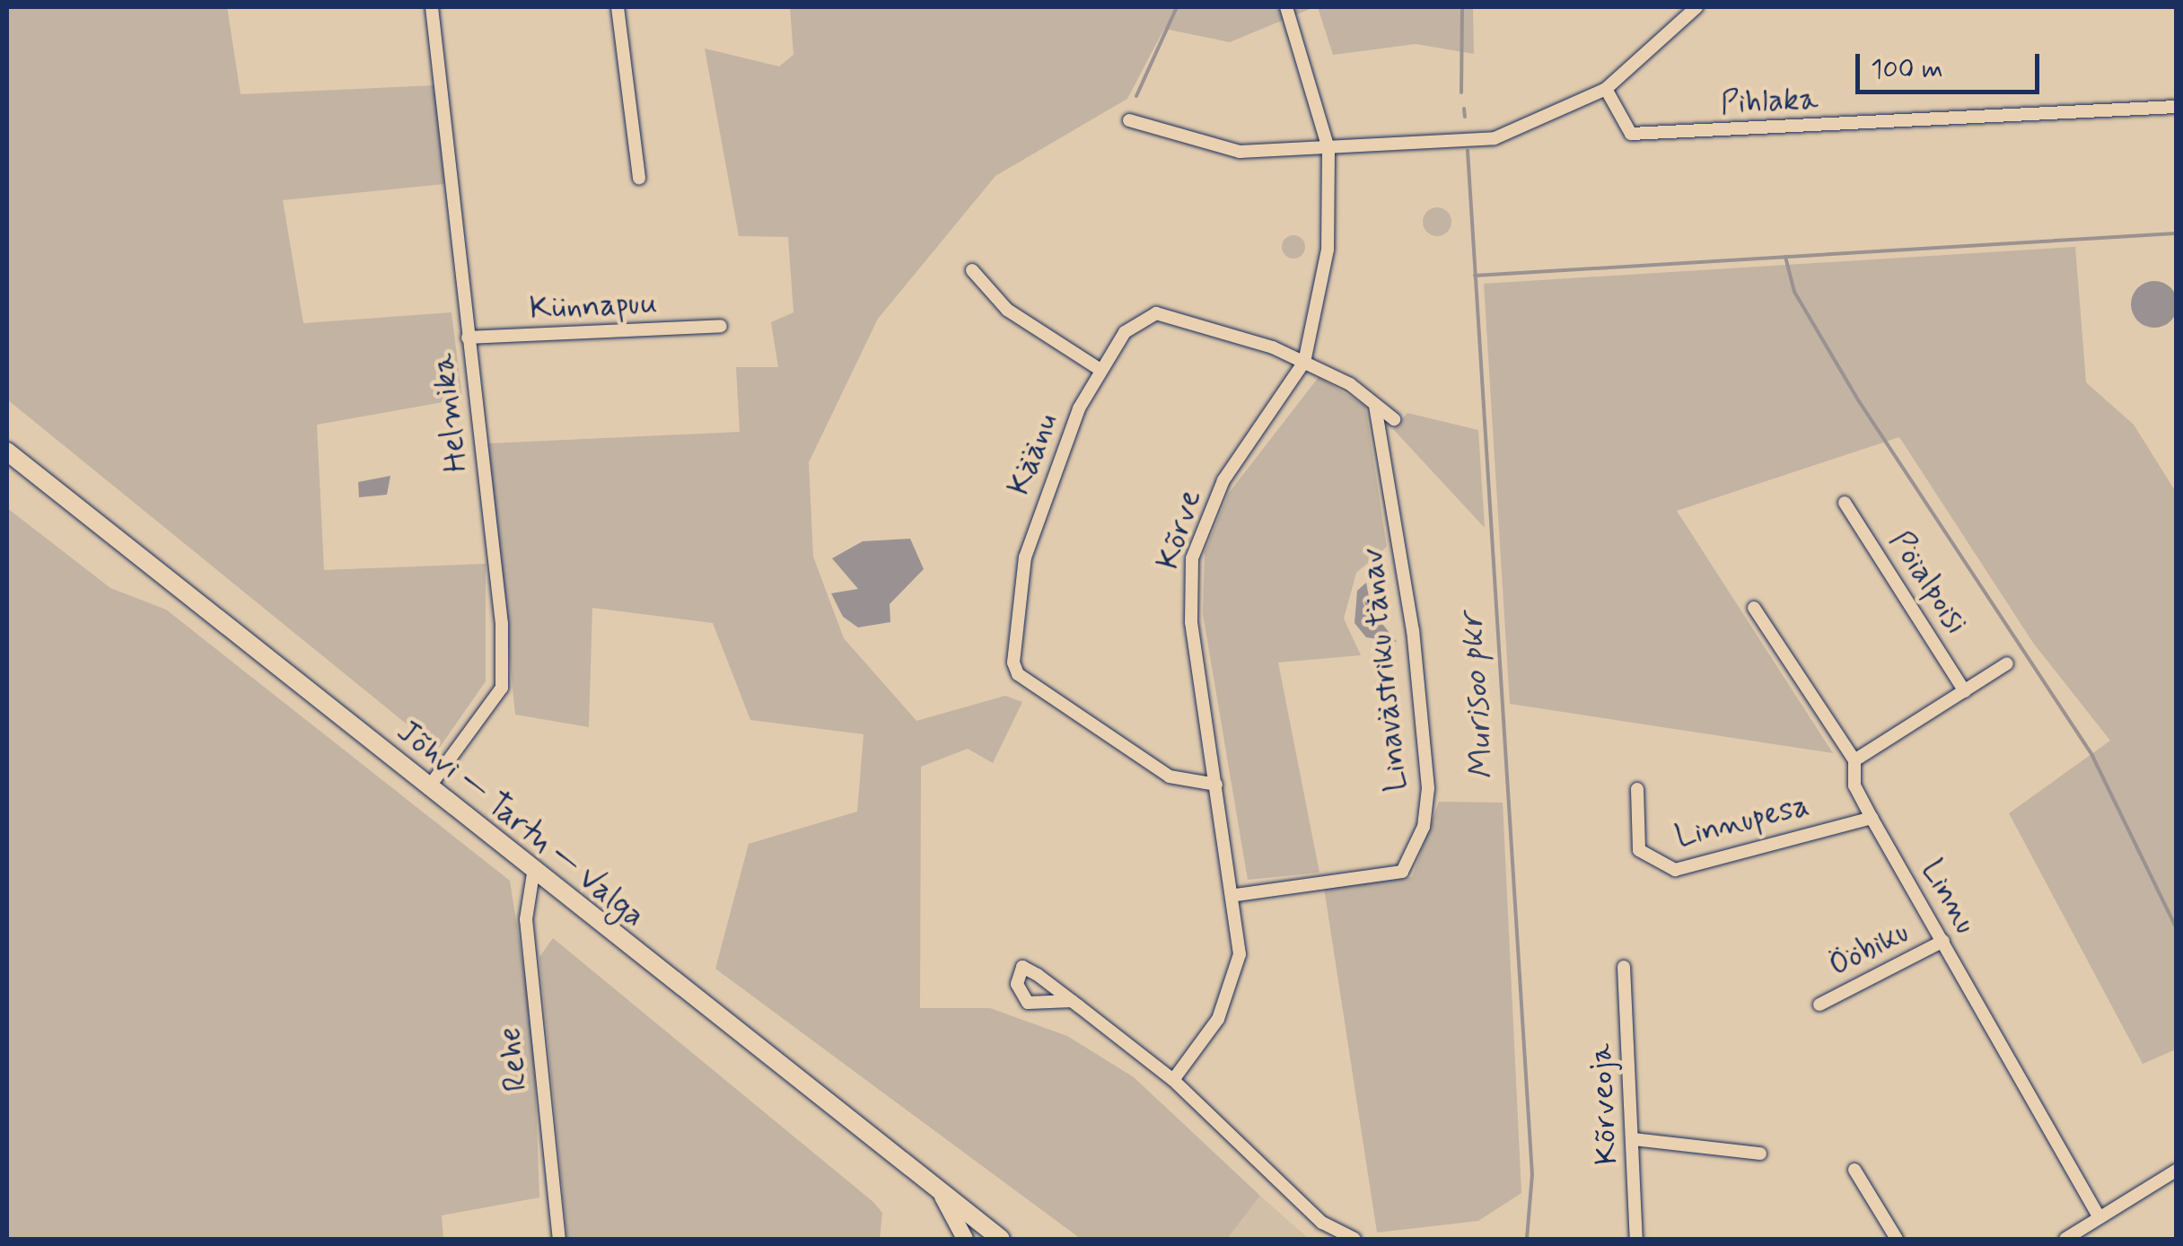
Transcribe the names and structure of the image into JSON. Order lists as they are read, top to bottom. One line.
{"streets":{"highway":["Jõhvi — Tartu — Valga"],"street":["Pihlaka","Künnapuu","Helmika","Käänu","Kõrve","Pöialpoisi","Linavästriku tänav","Linnupesa","Linnu","Ööbiku","Rehe","Kõrveoja"]},"crossings":[["Künnapuu","Helmika"],["Helmika","Jõhvi — Tartu — Valga"],["Käänu","Kõrve"],["Käänu","Linavästriku tänav"],["Kõrve","Linavästriku tänav"],["Linnupesa","Linnu"],["Jõhvi — Tartu — Valga","Rehe"],["Linnu","Ööbiku"]],"water":["Murisoo pkr"],"scale_bar":"100 m"}
